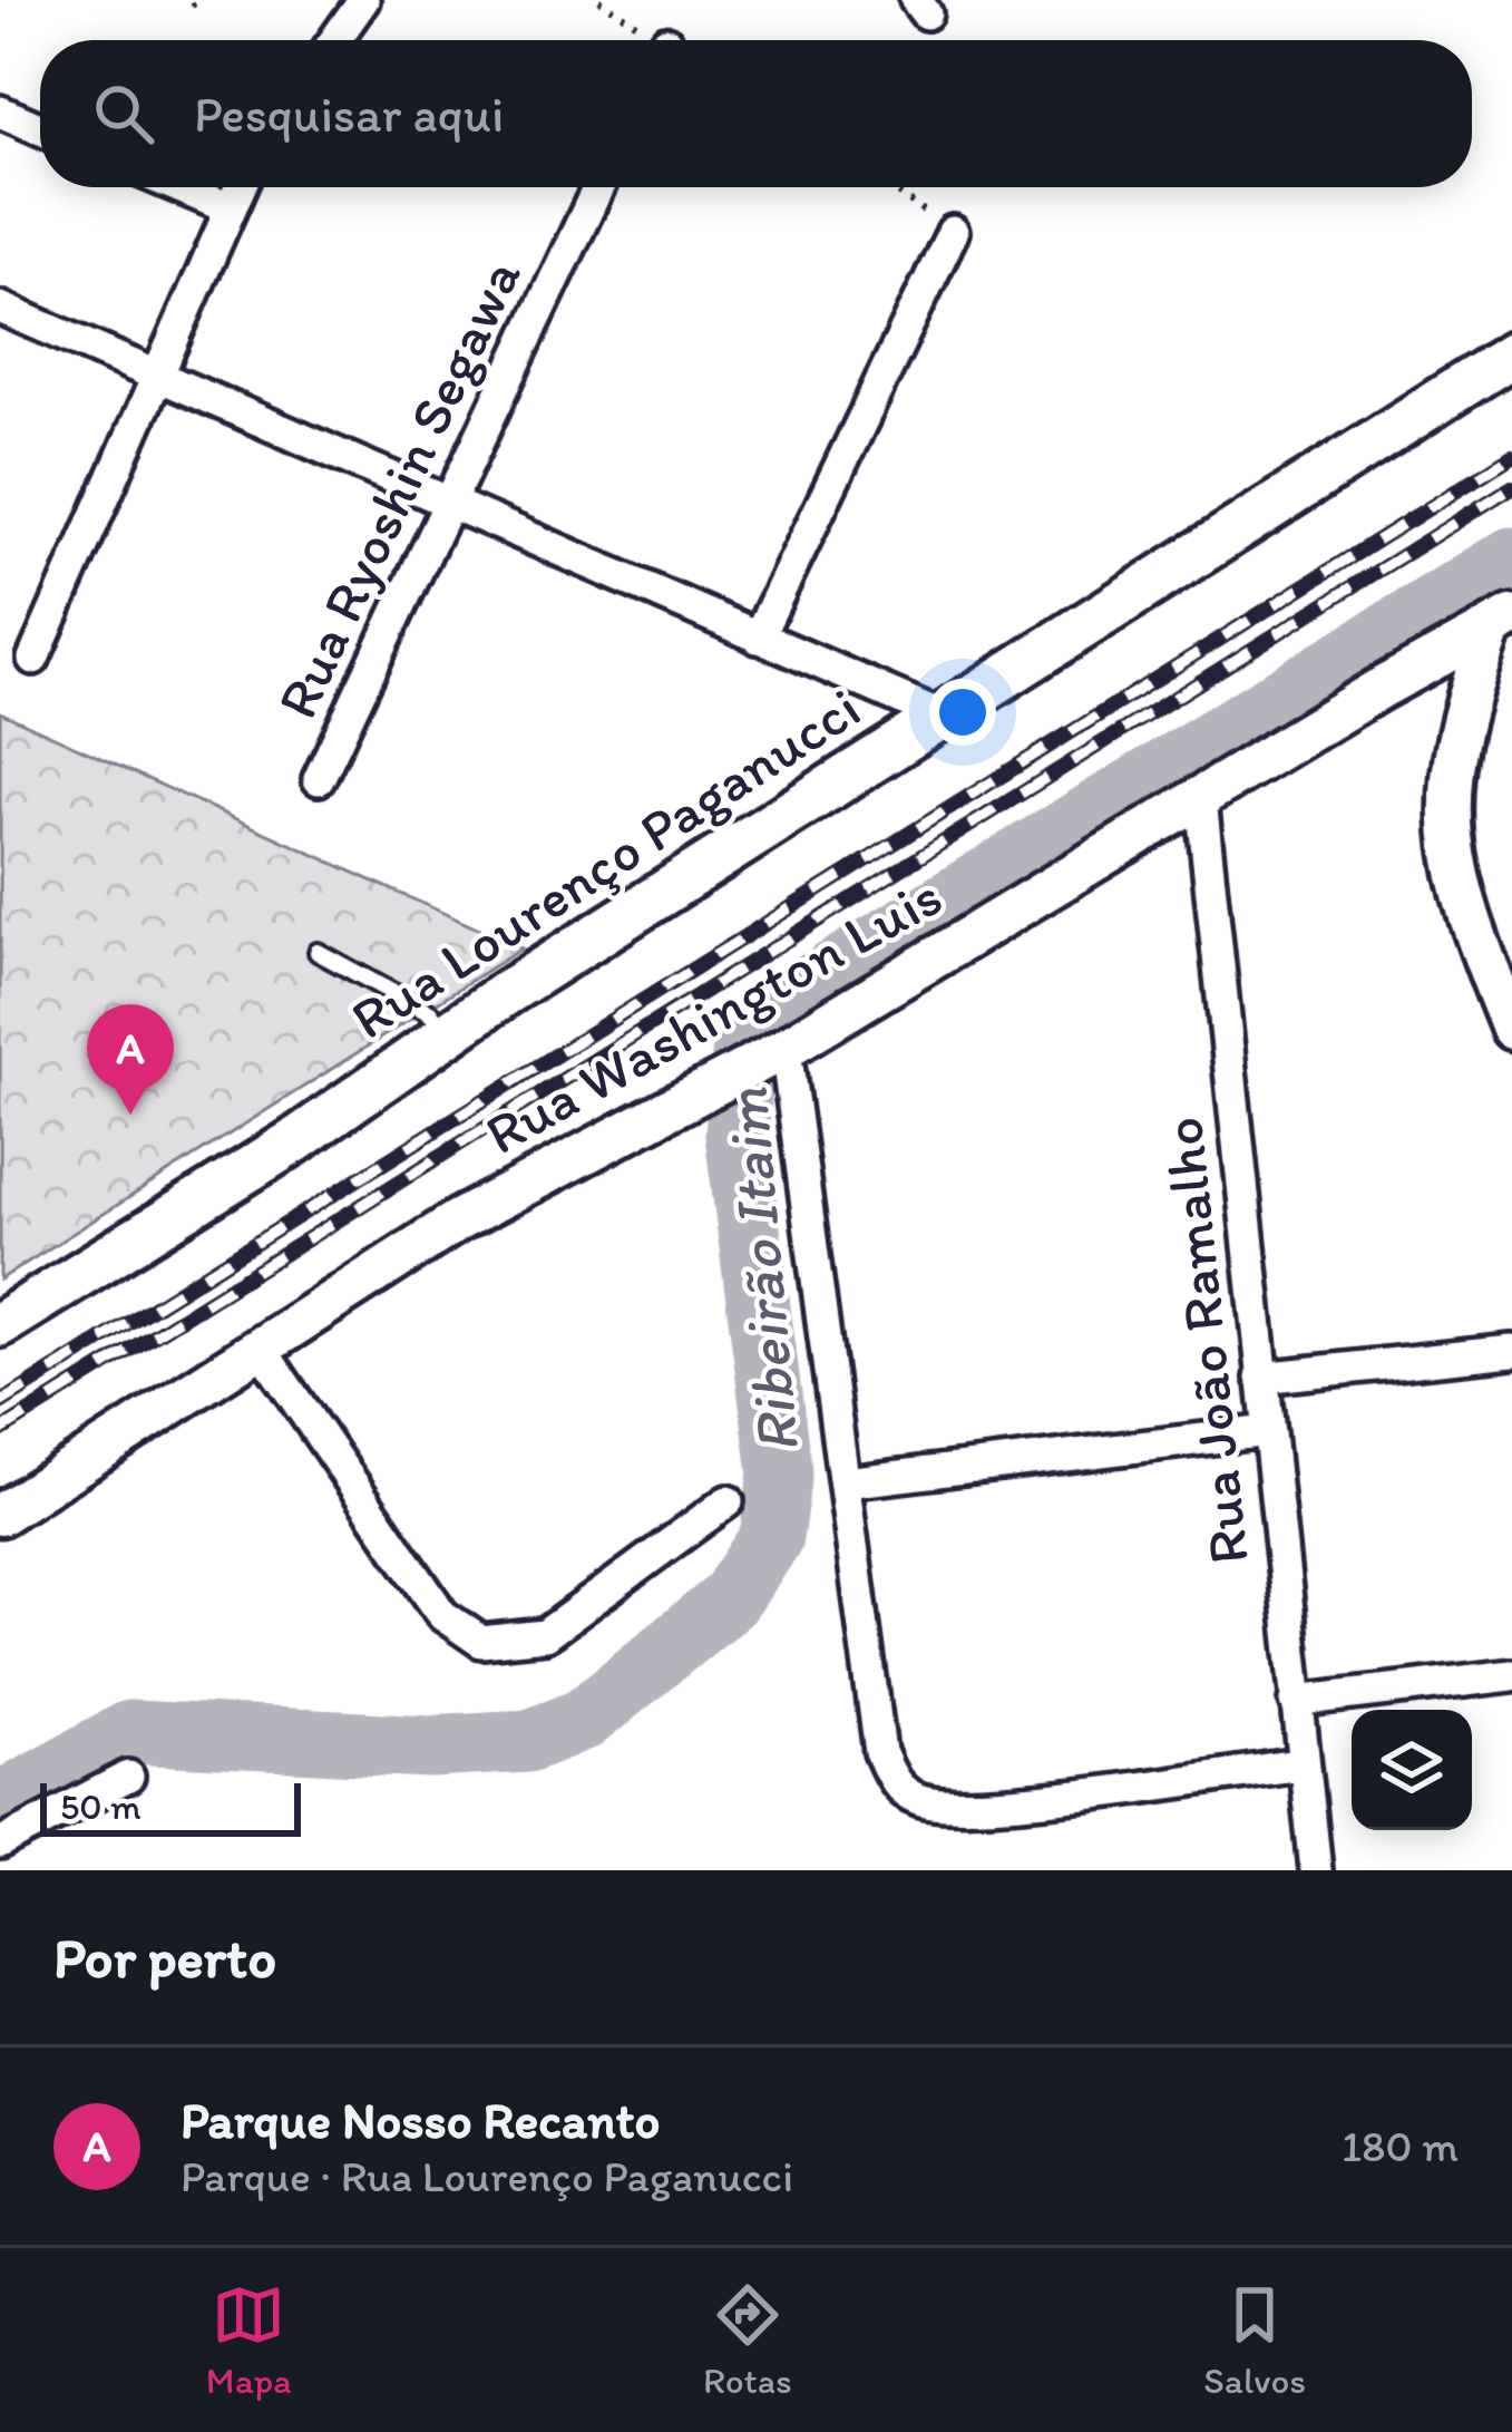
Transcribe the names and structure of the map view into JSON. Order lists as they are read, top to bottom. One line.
{"streets":{"main road":["Rua Lourenço Paganucci"],"street":["Rua Ryoshin Segawa","Rua Washington Luis","Rua João Ramalho"]},"crossings":[["Rua Washington Luis","Rua João Ramalho"]],"water":["Ribeirão Itaim"],"scale_bar":"50 m","page":{"search":"Pesquisar aqui","pins":"A","scale":"50 m","heading":"Por perto","list":[{"mark":"A","name":"Parque Nosso Recanto","note":"Parque · Rua Lourenço Paganucci","value":"180 m"}],"nav":["Mapa","Rotas","Salvos"]}}
